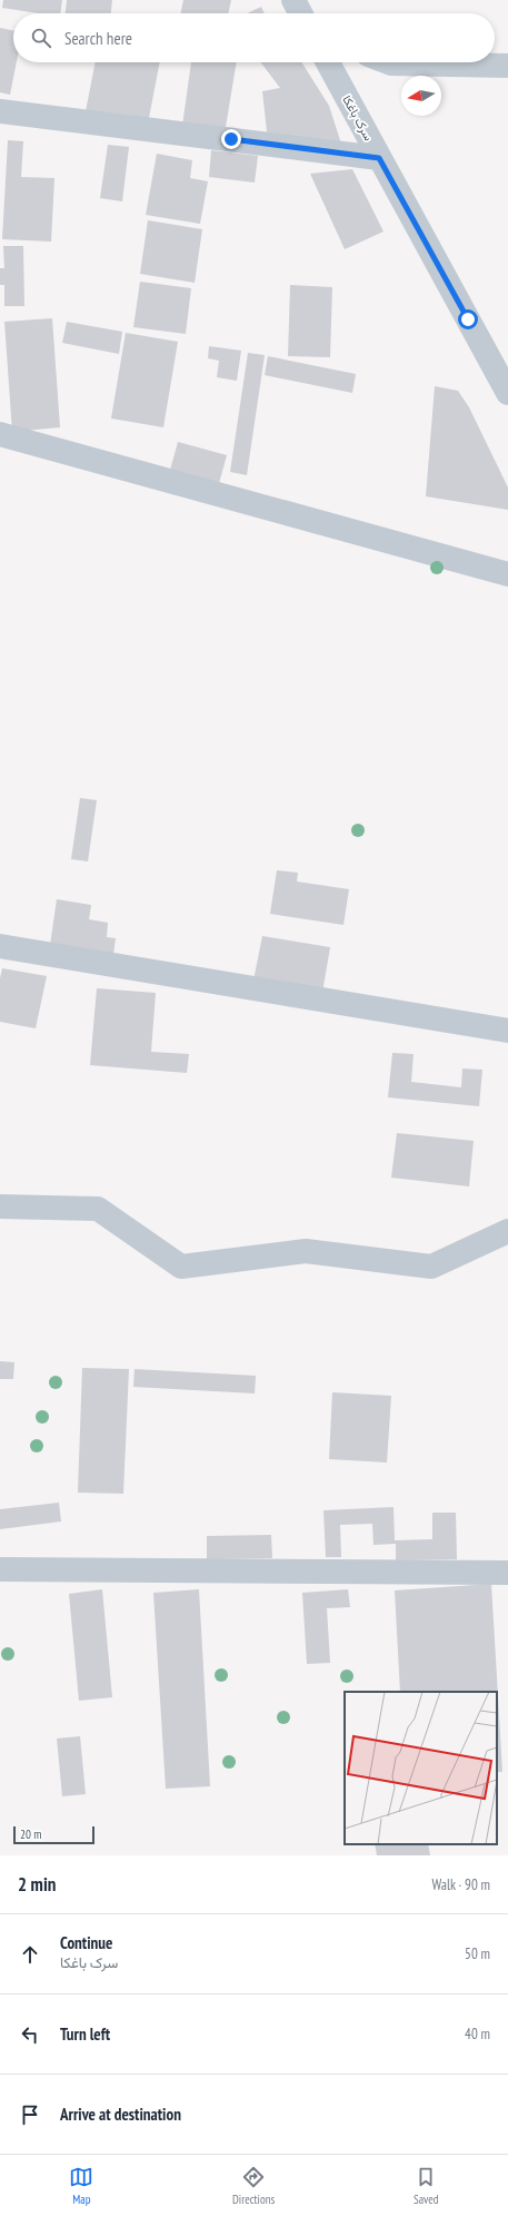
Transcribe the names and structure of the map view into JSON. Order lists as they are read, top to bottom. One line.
{"streets":{"street":["سرک باغکا"]},"scale_bar":"20 m","north":"left","page":{"search":"Search here","scale":"20 m","heading":["2 min","Walk · 90 m"],"list":[["Continue","سرک باغکا","50 m"],["Turn left","40 m"],"Arrive at destination"],"nav":["Map","Directions","Saved"]}}
